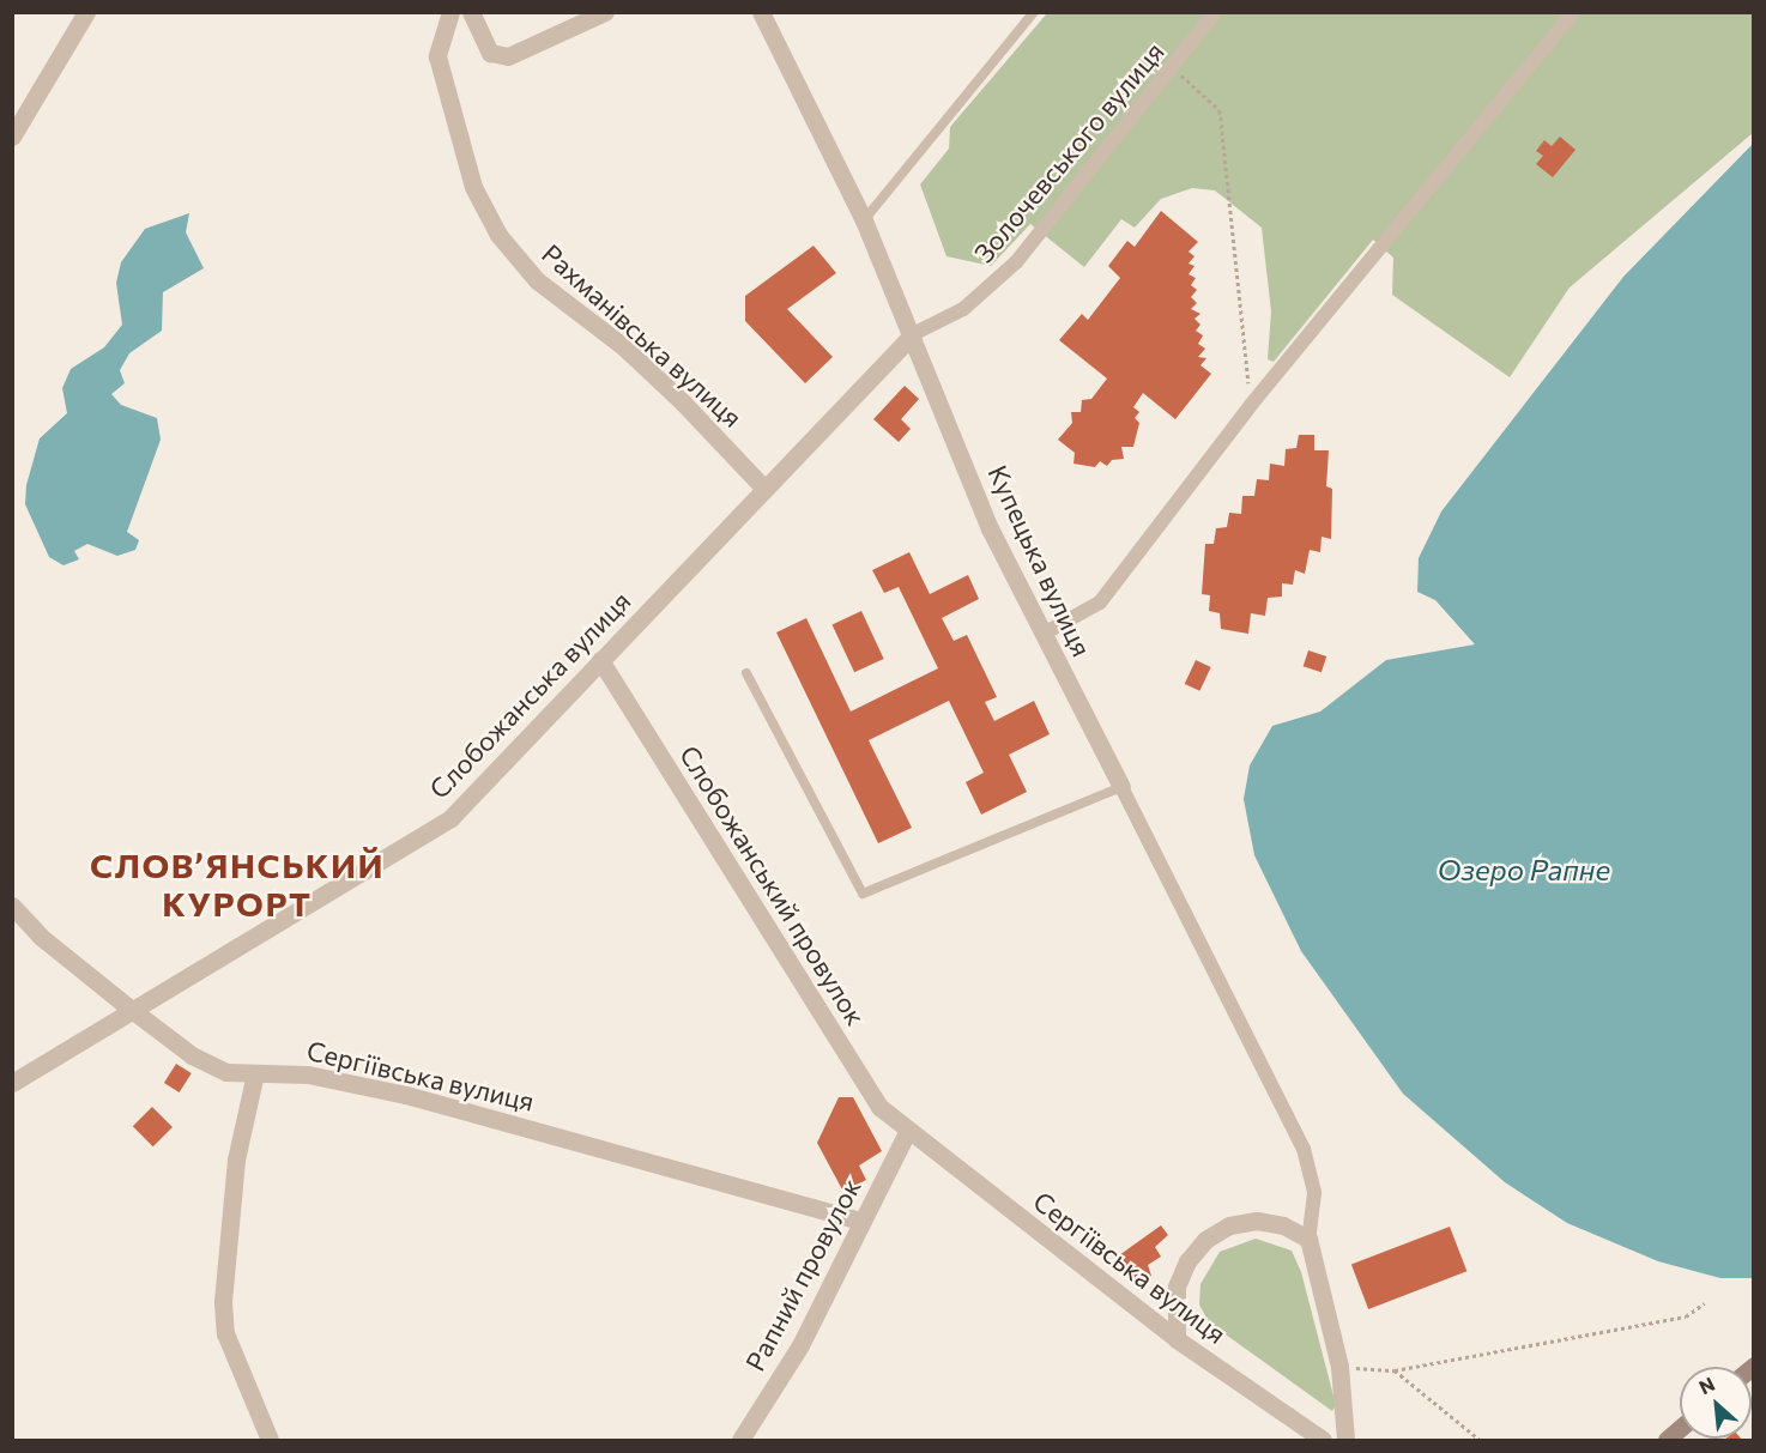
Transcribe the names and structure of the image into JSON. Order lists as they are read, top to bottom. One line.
{"streets":{"street":["Золочевського вулиця","Рахманівська вулиця","Купецька вулиця","Слобожанська вулиця","Слобожанський провулок","Сергіївська вулиця","Рапний провулок"]},"crossings":[["Золочевського вулиця","Купецька вулиця"],["Золочевського вулиця","Слобожанська вулиця"],["Рахманівська вулиця","Слобожанська вулиця"],["Купецька вулиця","Слобожанська вулиця"],["Слобожанська вулиця","Слобожанський провулок"],["Слобожанська вулиця","Сергіївська вулиця"],["Слобожанський провулок","Сергіївська вулиця"],["Слобожанський провулок","Рапний провулок"],["Сергіївська вулиця","Рапний провулок"]],"districts":["СЛОВ’ЯНСЬКИЙ КУРОРТ"],"water":["Озеро Рапне"],"north":"top left"}
